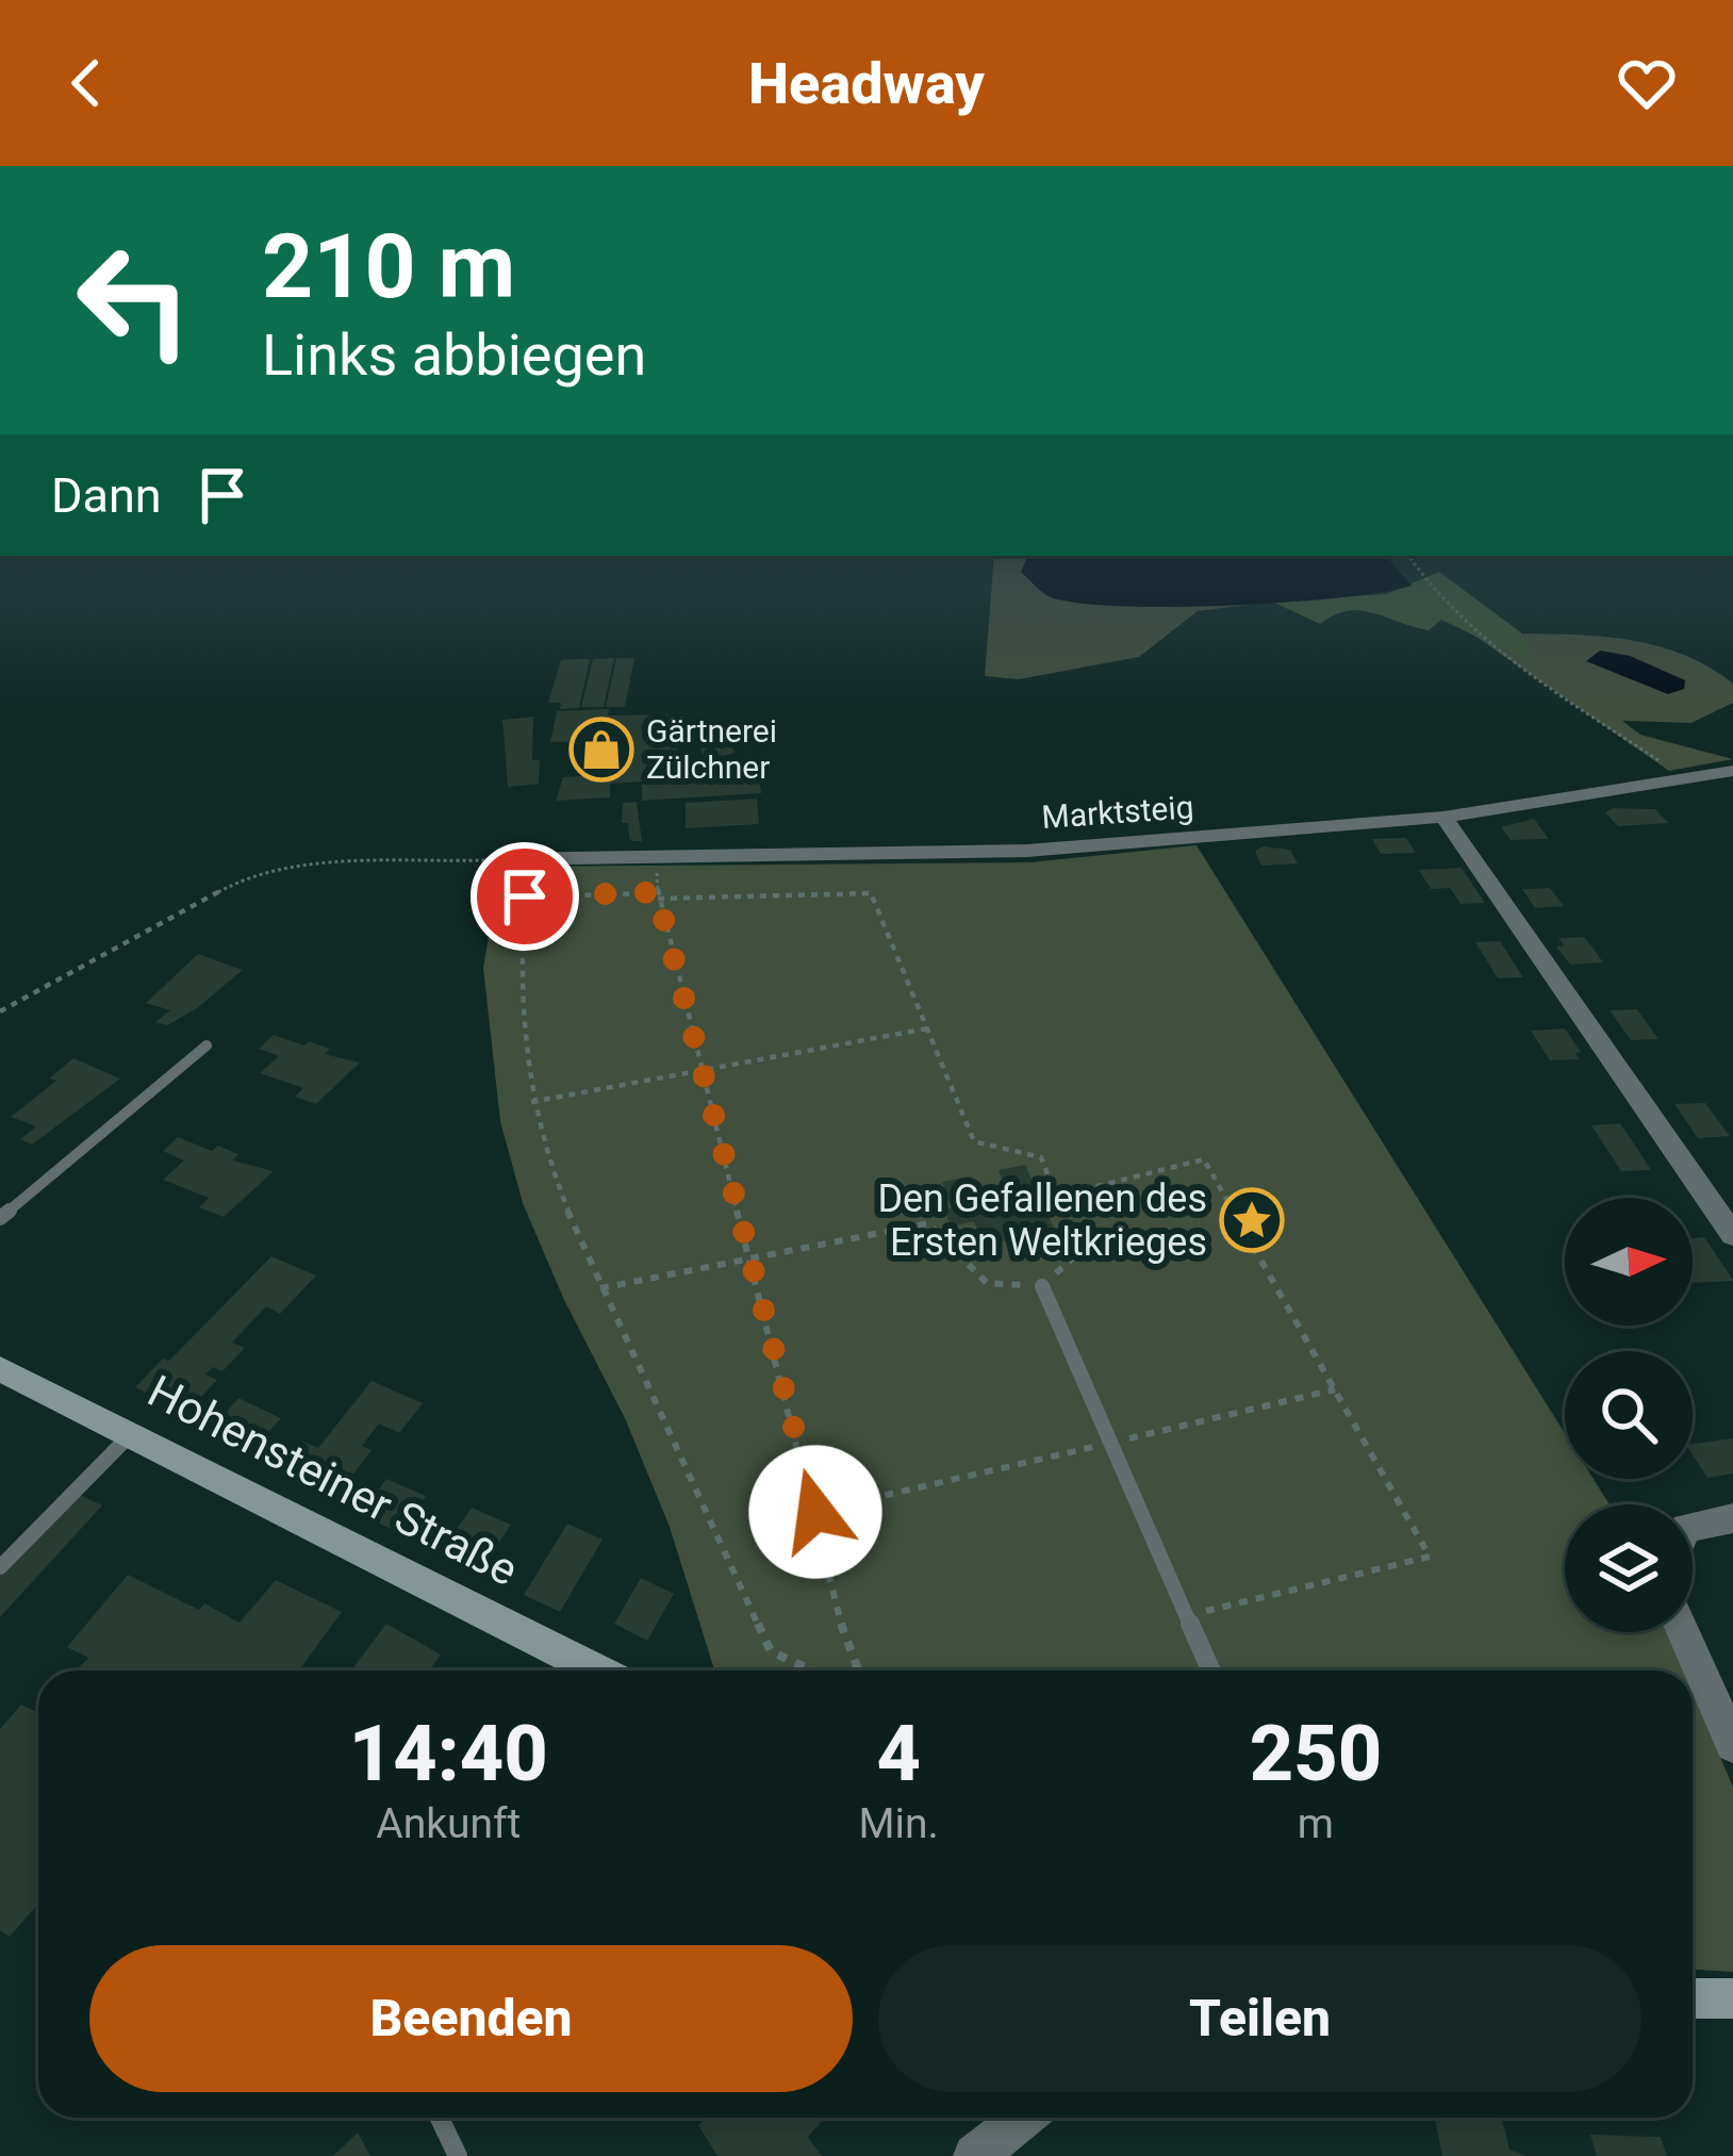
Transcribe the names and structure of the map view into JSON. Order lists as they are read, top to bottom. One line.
{"streets":{"main road":["Hohensteiner Straße"],"street":["Marktsteig"]},"places":{"shop":["Gärtnerei Zülchner"],"place":["Den Gefallenen des Ersten Weltkrieges"]},"north":"right","page":{"header":"Headway","turn":["210 m","Links abbiegen"],"then":"Dann","eta":["14:40","Ankunft","4","Min.","250","m"],"buttons":["Beenden","Teilen"]}}
